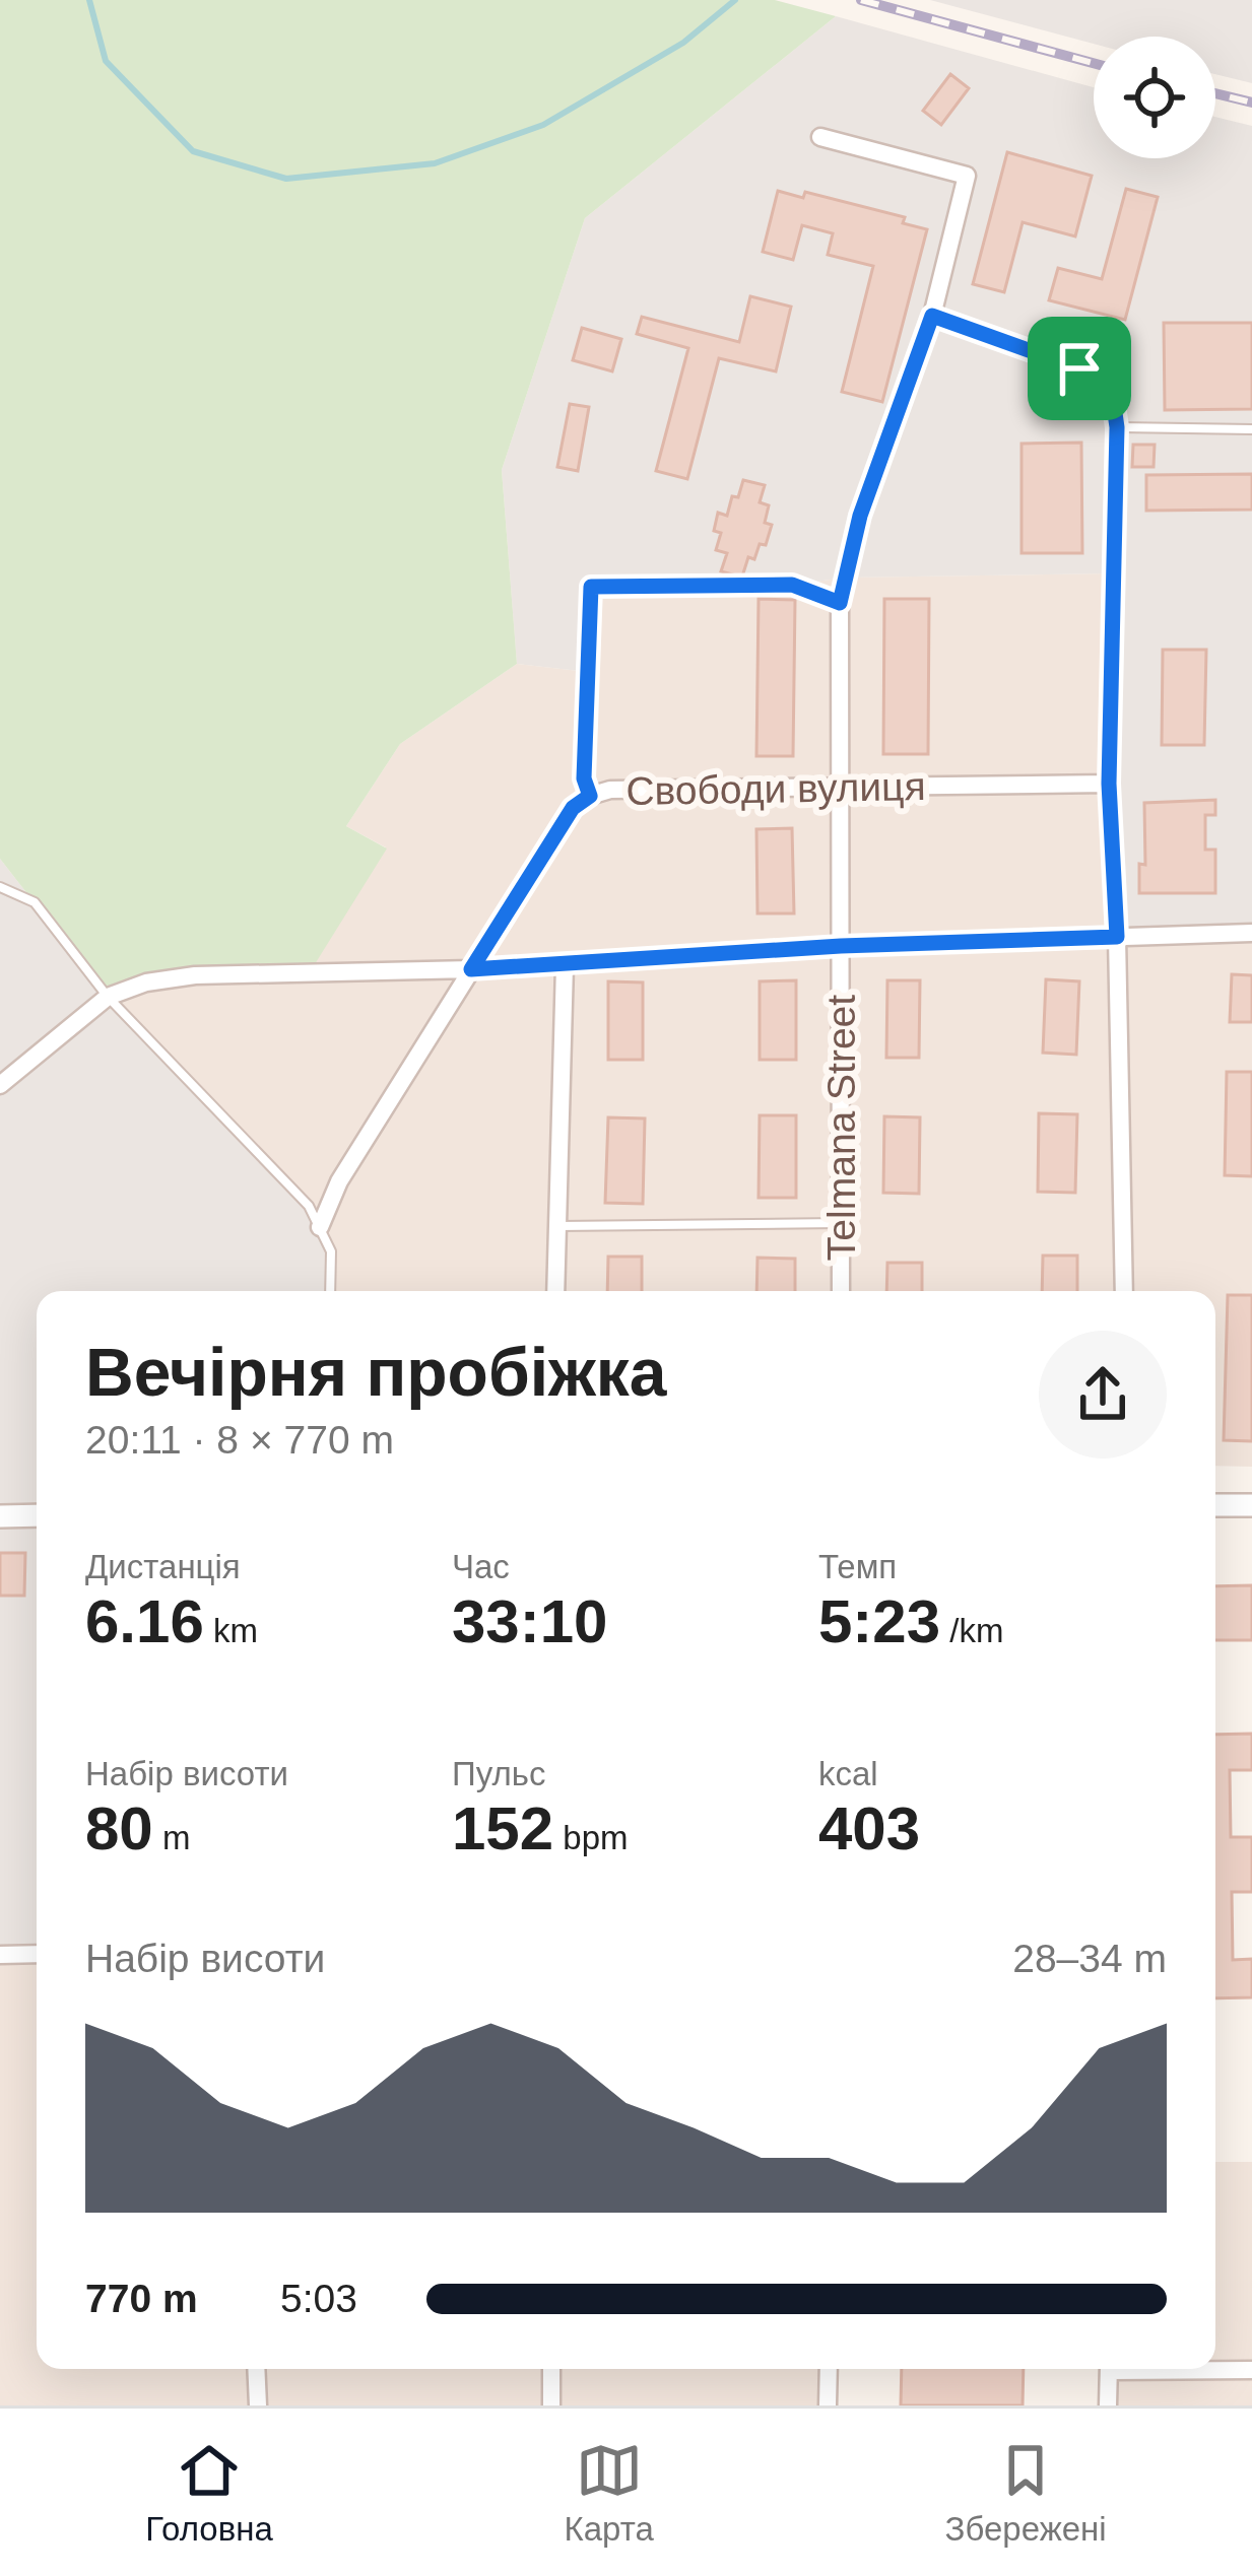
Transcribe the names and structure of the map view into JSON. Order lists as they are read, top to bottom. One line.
{"streets":{"street":["Свободи вулиця","Telmana Street"]},"crossings":[["Свободи вулиця","Telmana Street"]],"page":{"heading":["Вечірня пробіжка","20:11 · 8 × 770 m"],"stats":[["Дистанція","6.16 km"],["Час","33:10"],["Темп","5:23 /km"],["Набір висоти","80 m"],["Пульс","152 bpm"],["kcal","403"]],"chart":["Набір висоти","28–34 m"],"list":[{"name":"770 m","note":"5:03"}],"tabs":["Головна","Карта","Збережені"]}}
